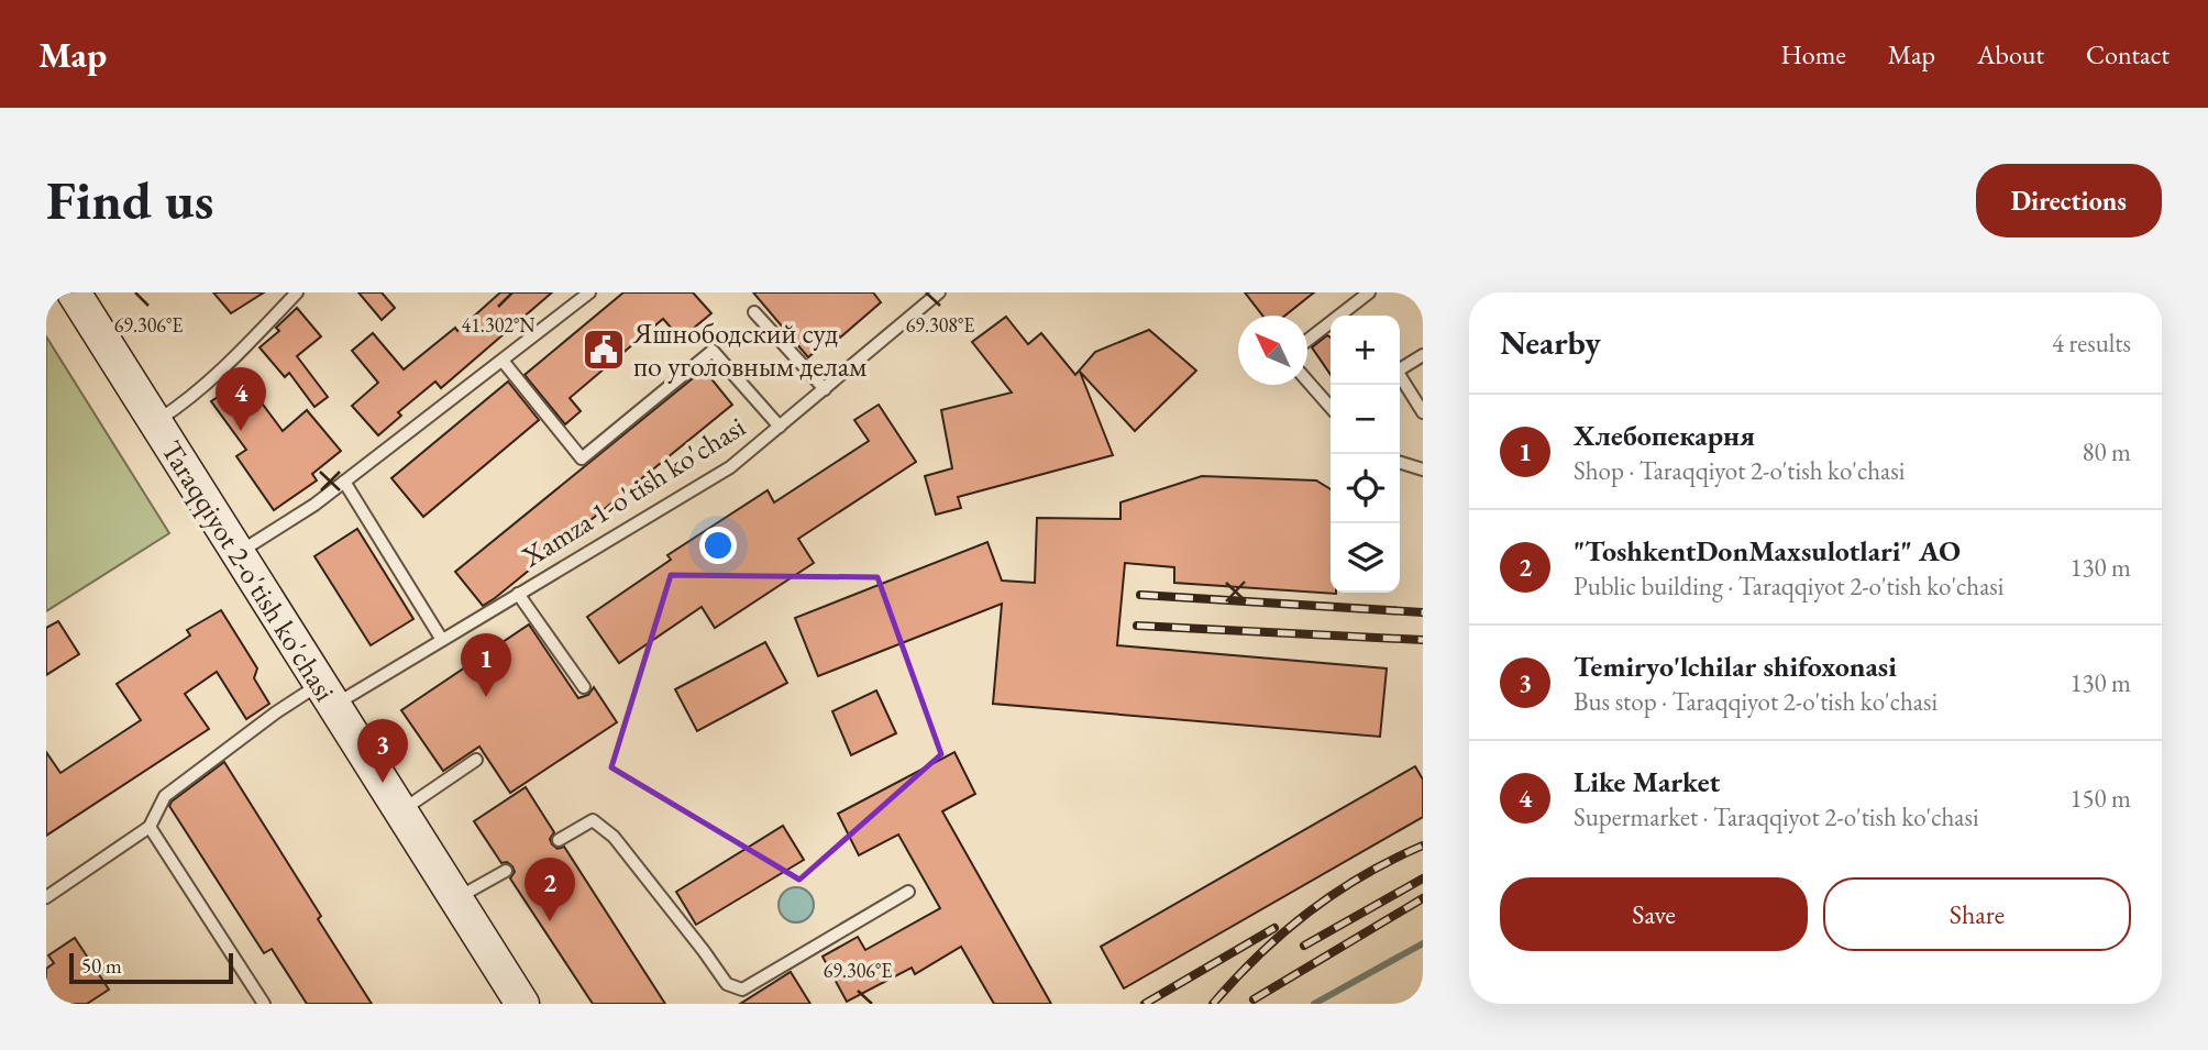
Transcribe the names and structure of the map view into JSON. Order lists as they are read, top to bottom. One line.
{"streets":{"main road":["Taraqqiyot 2-o'tish ko'chasi"],"lane":["Xamza 1-o'tish ko'chasi"]},"crossings":[["Xamza 1-o'tish ko'chasi","Taraqqiyot 2-o'tish ko'chasi"]],"places":{"public building":["Яшнободский суд по уголовным делам"]},"scale_bar":"50 m","north":"top left","page":{"header":"Map","nav":["Home","Map","About","Contact"],"buttons":["Directions",["Save","Share"]],"title":"Find us","heading":["Nearby","4 results"],"map_buttons":["+","−"],"pins":["4","1","3","2"],"list":[{"mark":"1","name":"Хлебопекарня","note":"Shop · Taraqqiyot 2-o'tish ko'chasi","value":"80 m"},{"mark":"2","name":"\"ToshkentDonMaxsulotlari\" AO","note":"Public building · Taraqqiyot 2-o'tish ko'chasi","value":"130 m"},{"mark":"3","name":"Temiryo'lchilar shifoxonasi","note":"Bus stop · Taraqqiyot 2-o'tish ko'chasi","value":"130 m"},{"mark":"4","name":"Like Market","note":"Supermarket · Taraqqiyot 2-o'tish ko'chasi","value":"150 m"}],"scale":"50 m"},"coordinates":["69.306°E","69.308°E","41.302°N"]}
